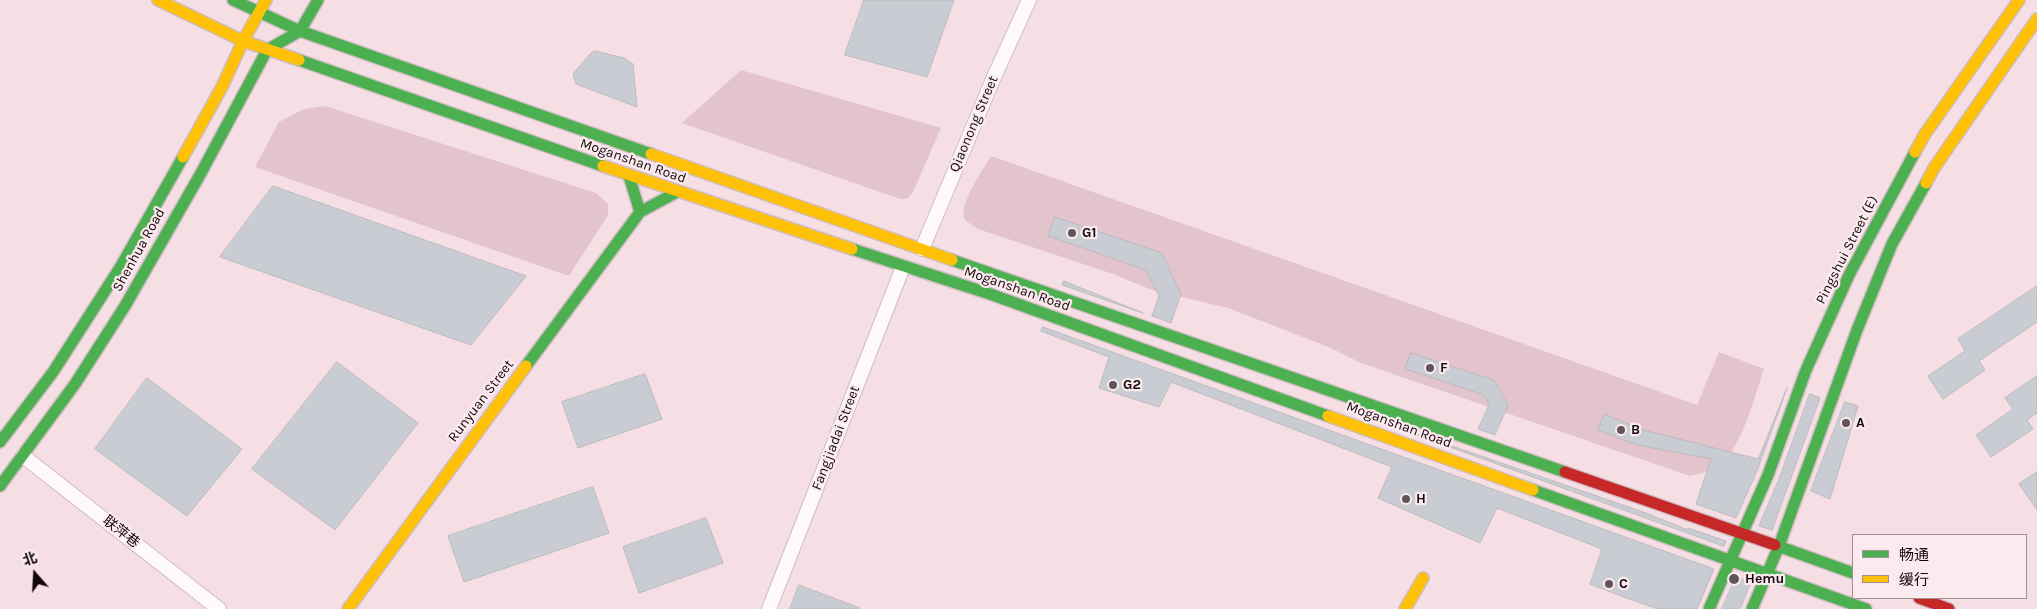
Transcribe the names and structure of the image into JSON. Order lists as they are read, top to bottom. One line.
{"streets":{"main road":["Moganshan Road","Shenhua Road","Pingshui Street (E)","Runyuan Street"],"street":["Qiaonong Street","Fangjiadai Street","联萍巷"]},"crossings":[["Qiaonong Street","Moganshan Road"],["Moganshan Road","Shenhua Road"],["Moganshan Road","Pingshui Street (E)"],["Moganshan Road","Runyuan Street"],["Moganshan Road","Fangjiadai Street"],["Shenhua Road","联萍巷"]],"places":["G1","F","G2","A","B","H","Hemu","C"],"legend":["畅通","缓行"],"north":"top"}
